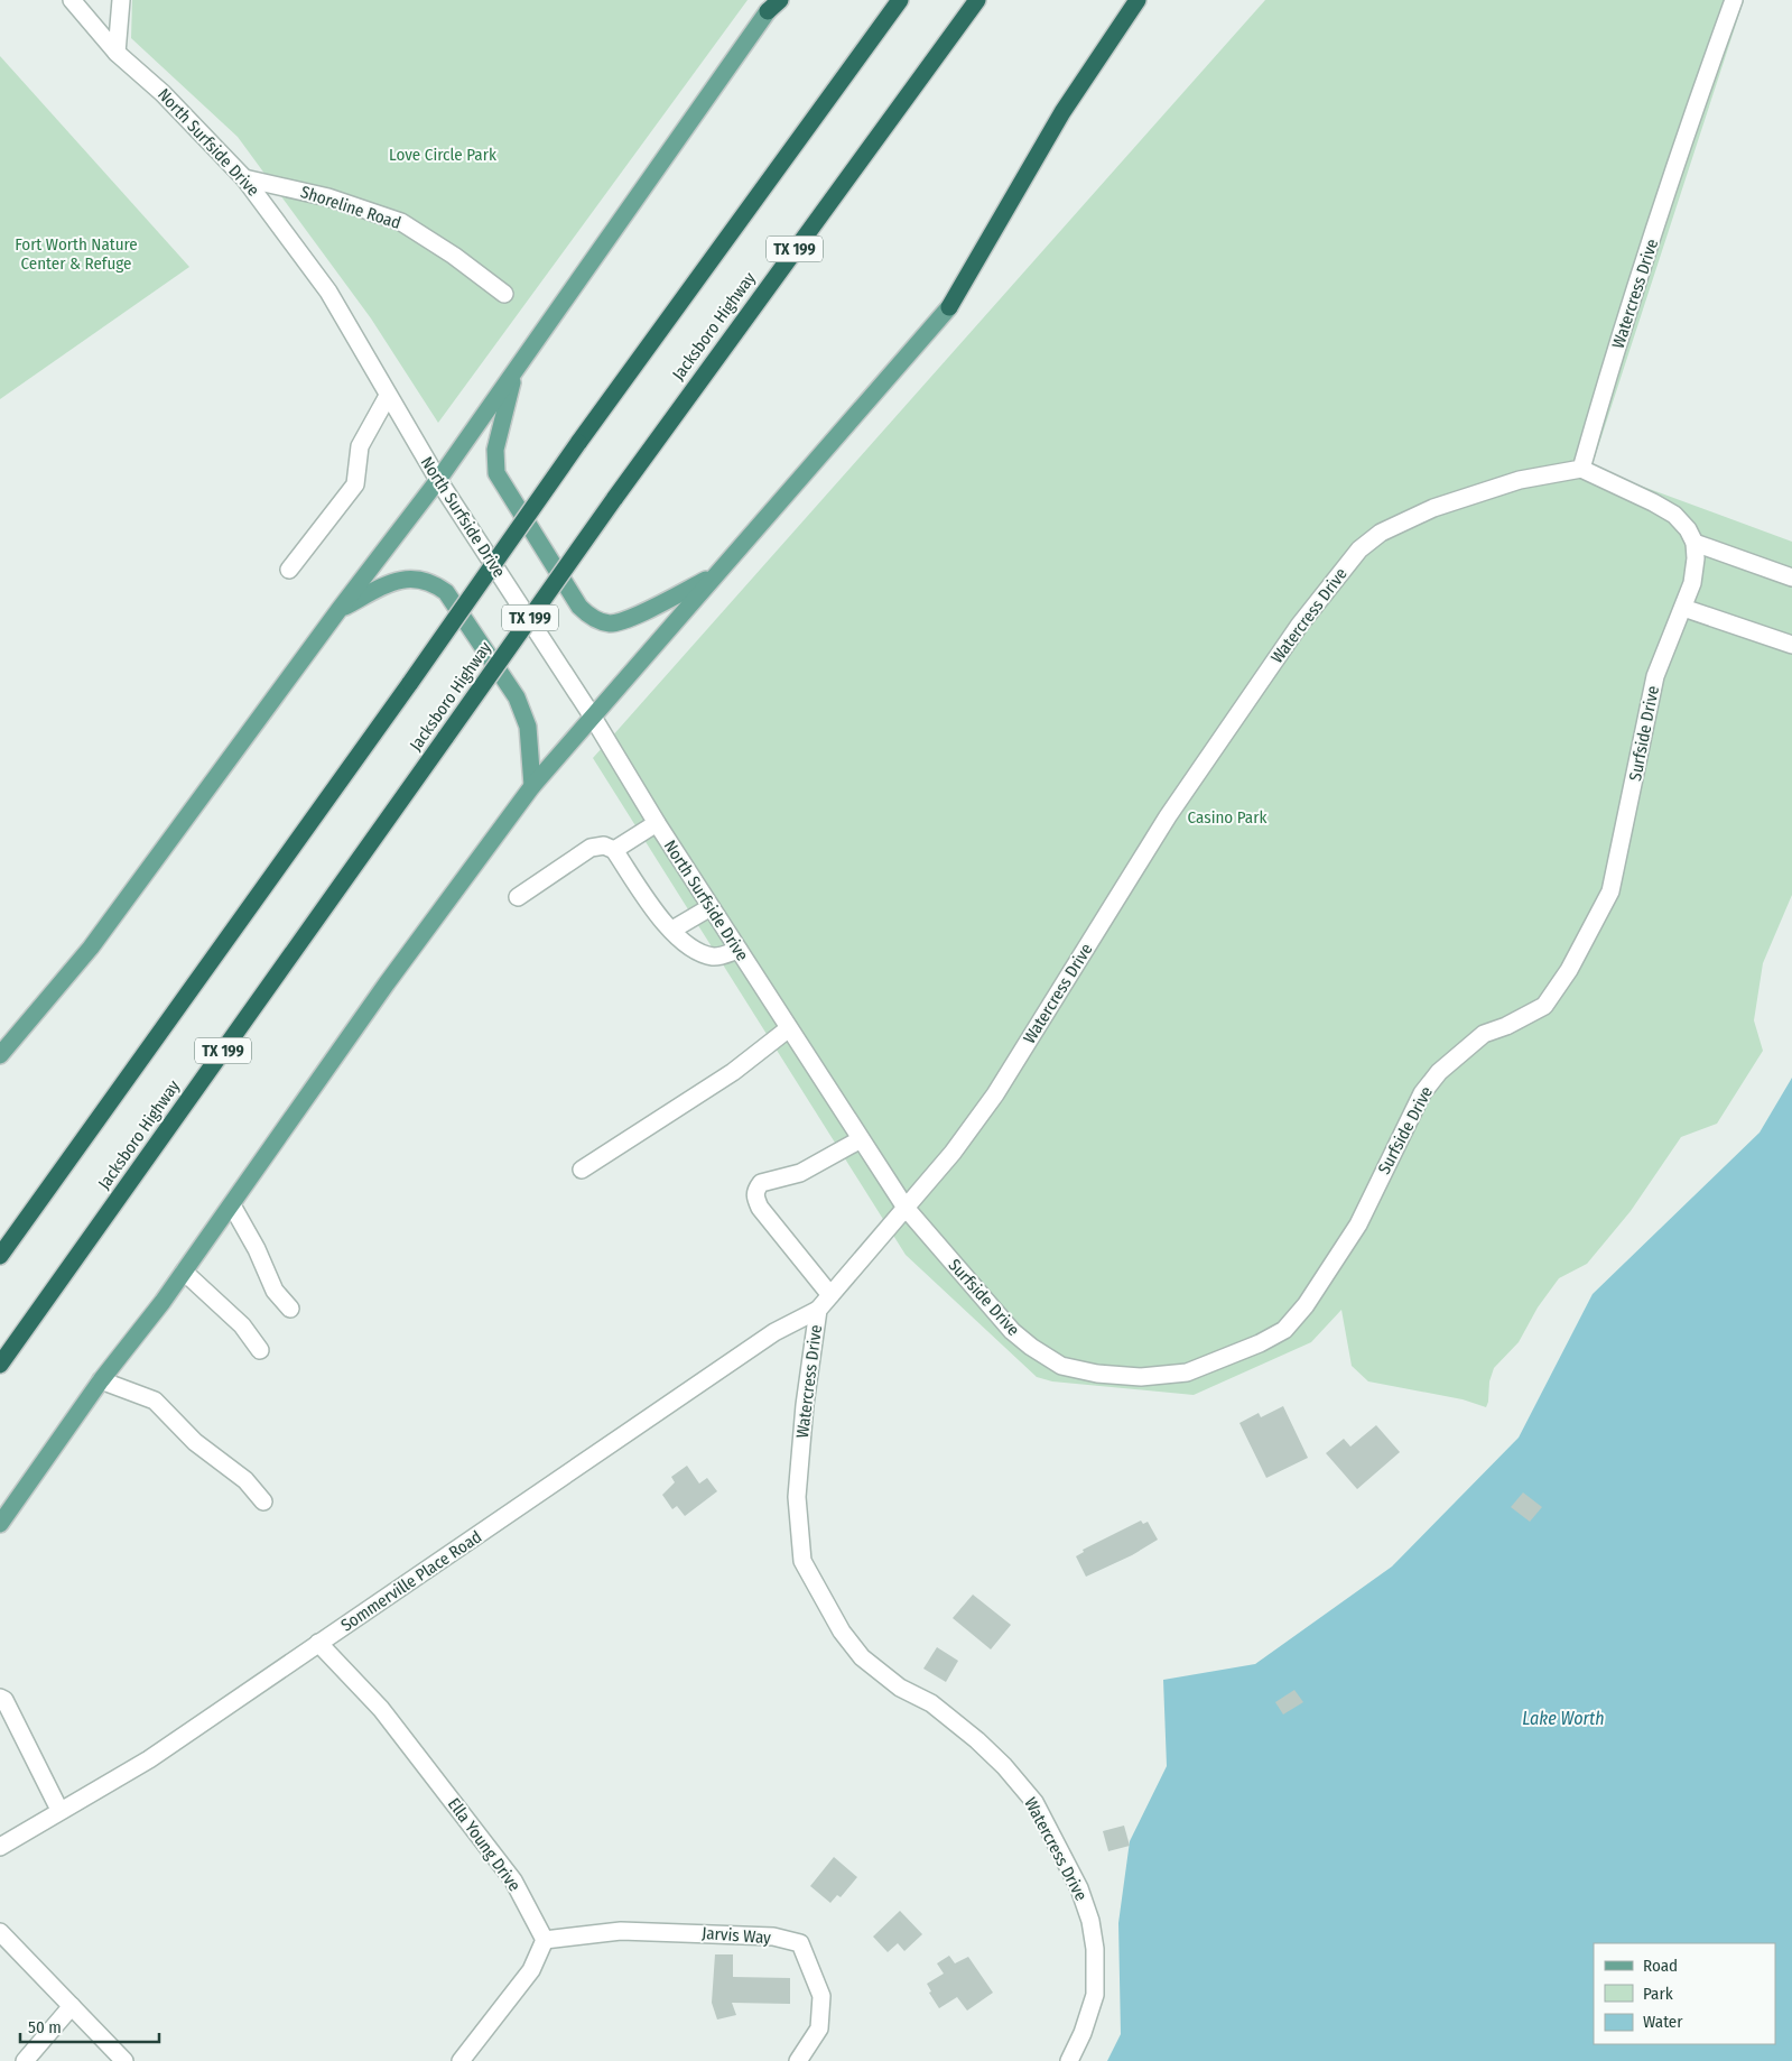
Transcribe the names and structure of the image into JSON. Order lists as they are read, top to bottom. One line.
{"streets":{"highway":["TX 199","Jacksboro Highway"],"street":["North Surfside Drive","Shoreline Road","Watercress Drive","Surfside Drive","Sommerville Place Road","Ella Young Drive","Jarvis Way"]},"crossings":[["North Surfside Drive","Shoreline Road"],["North Surfside Drive","Watercress Drive"],["North Surfside Drive","Surfside Drive"],["Watercress Drive","Surfside Drive"],["Watercress Drive","Sommerville Place Road"],["Sommerville Place Road","Ella Young Drive"],["Ella Young Drive","Jarvis Way"]],"water":["Lake Worth"],"parks":["Love Circle Park","Fort Worth Nature Center & Refuge","Casino Park"],"legend":["Road","Park","Water"],"scale_bar":"50 m"}
